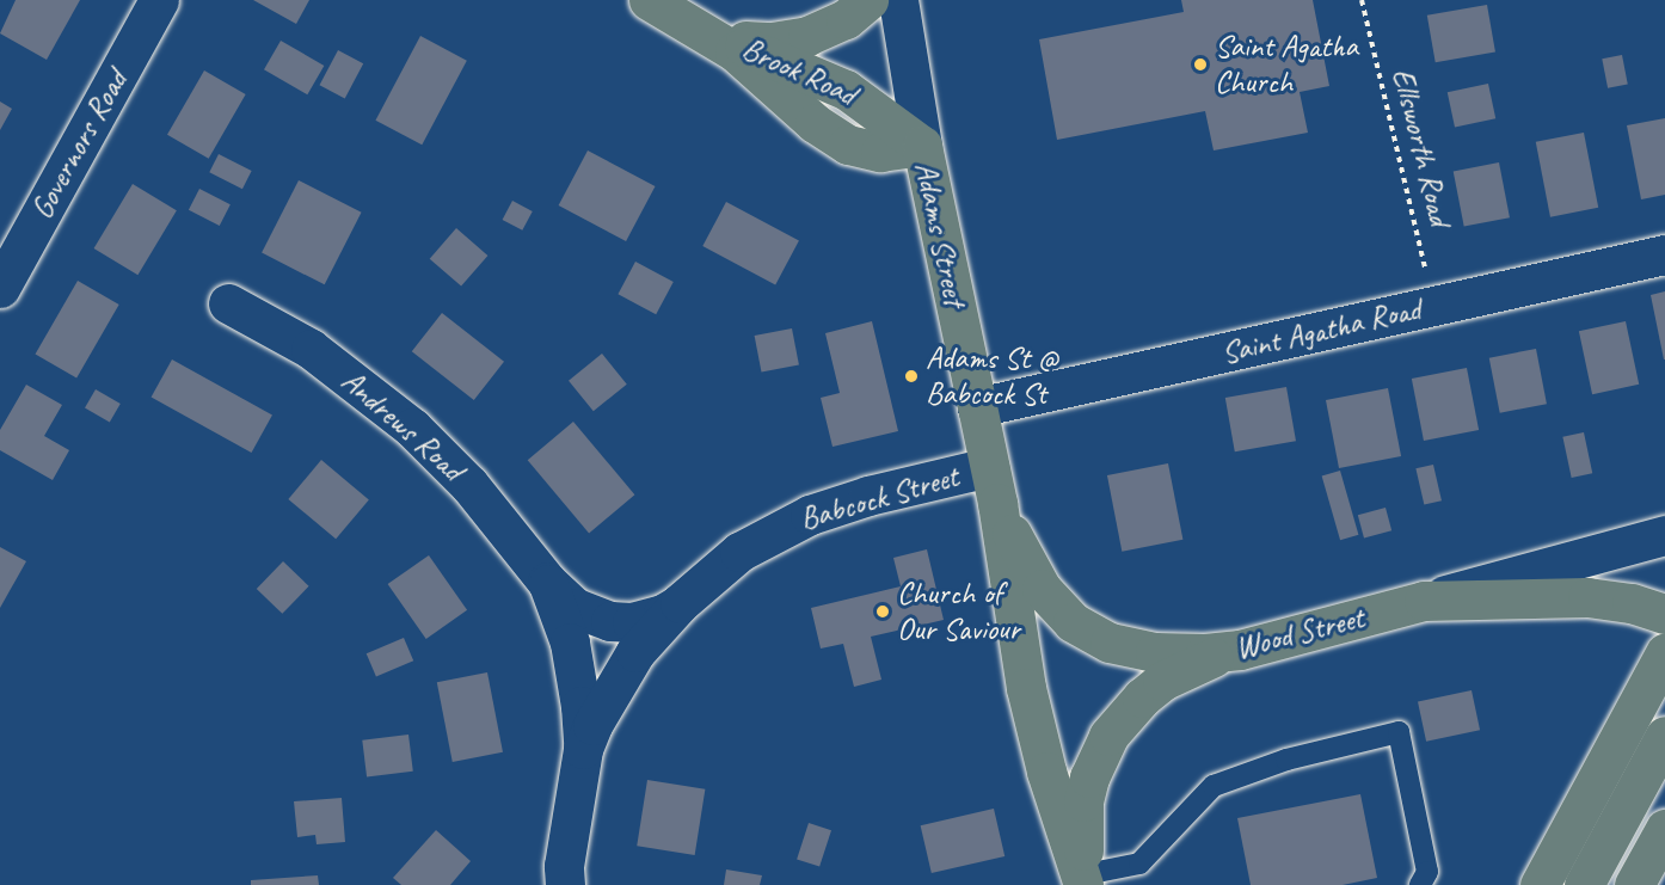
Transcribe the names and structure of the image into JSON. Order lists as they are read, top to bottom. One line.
{"streets":{"main road":["Brook Road","Adams Street","Wood Street"],"street":["Governors Road","Saint Agatha Road","Andrews Road","Babcock Street"],"path":["Ellsworth Road"]},"crossings":[["Brook Road","Adams Street"],["Ellsworth Road","Saint Agatha Road"],["Adams Street","Saint Agatha Road"],["Adams Street","Babcock Street"],["Adams Street","Wood Street"],["Andrews Road","Babcock Street"],["Babcock Street","Wood Street"]],"places":["Saint Agatha Church","Adams St @ Babcock St","Church of Our Saviour"]}
